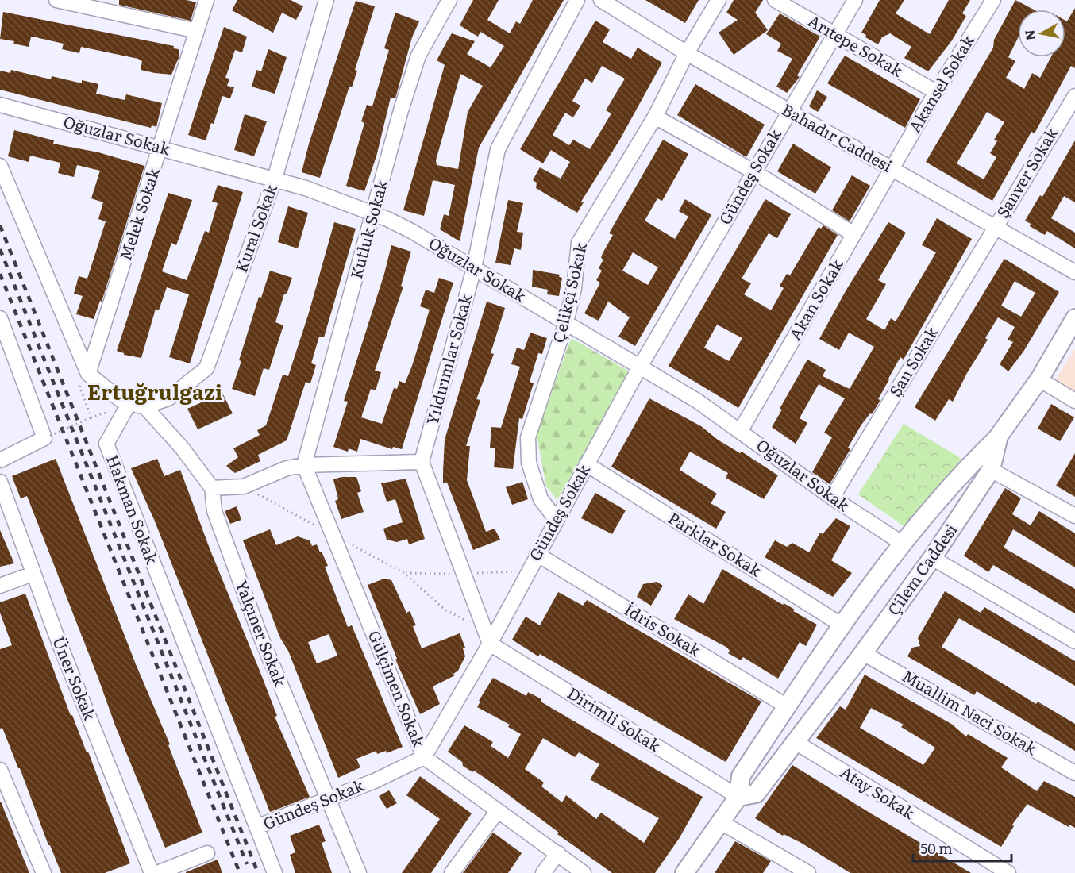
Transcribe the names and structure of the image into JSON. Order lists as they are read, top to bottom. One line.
{"streets":{"main road":["Çilem Caddesi"],"street":["Arıtepe Sokak","Akansel Sokak","Oğuzlar Sokak","Bahadır Caddesi","Şanver Sokak","Gündeş Sokak","Melek Sokak","Kural Sokak","Kutluk Sokak","Çelikçi Sokak","Akan Sokak","Yıldırımlar Sokak","Şan Sokak","Hakman Sokak","Parklar Sokak","İdris Sokak","Yalçıner Sokak","Üner Sokak","Gülçimen Sokak","Muallim Naci Sokak","Dirimli Sokak","Atay Sokak"]},"crossings":[["Arıtepe Sokak","Akansel Sokak"],["Arıtepe Sokak","Gündeş Sokak"],["Akansel Sokak","Bahadır Caddesi"],["Akansel Sokak","Akan Sokak"],["Oğuzlar Sokak","Gündeş Sokak"],["Oğuzlar Sokak","Melek Sokak"],["Oğuzlar Sokak","Kural Sokak"],["Oğuzlar Sokak","Kutluk Sokak"],["Oğuzlar Sokak","Çelikçi Sokak"],["Oğuzlar Sokak","Akan Sokak"],["Oğuzlar Sokak","Yıldırımlar Sokak"],["Oğuzlar Sokak","Şan Sokak"],["Bahadır Caddesi","Şanver Sokak"],["Bahadır Caddesi","Gündeş Sokak"],["Bahadır Caddesi","Çelikçi Sokak"],["Bahadır Caddesi","Akan Sokak"],["Bahadır Caddesi","Şan Sokak"],["Şanver Sokak","Şan Sokak"],["Gündeş Sokak","Çelikçi Sokak"],["Gündeş Sokak","Hakman Sokak"],["Gündeş Sokak","Parklar Sokak"],["Gündeş Sokak","İdris Sokak"],["Gündeş Sokak","Yalçıner Sokak"],["Gündeş Sokak","Gülçimen Sokak"],["Gündeş Sokak","Dirimli Sokak"],["Kural Sokak","Hakman Sokak"],["Kutluk Sokak","Gülçimen Sokak"],["Çilem Caddesi","Muallim Naci Sokak"],["Çilem Caddesi","Dirimli Sokak"],["Çilem Caddesi","Atay Sokak"]],"districts":["Ertuğrulgazi"],"scale_bar":"50 m","north":"left"}
